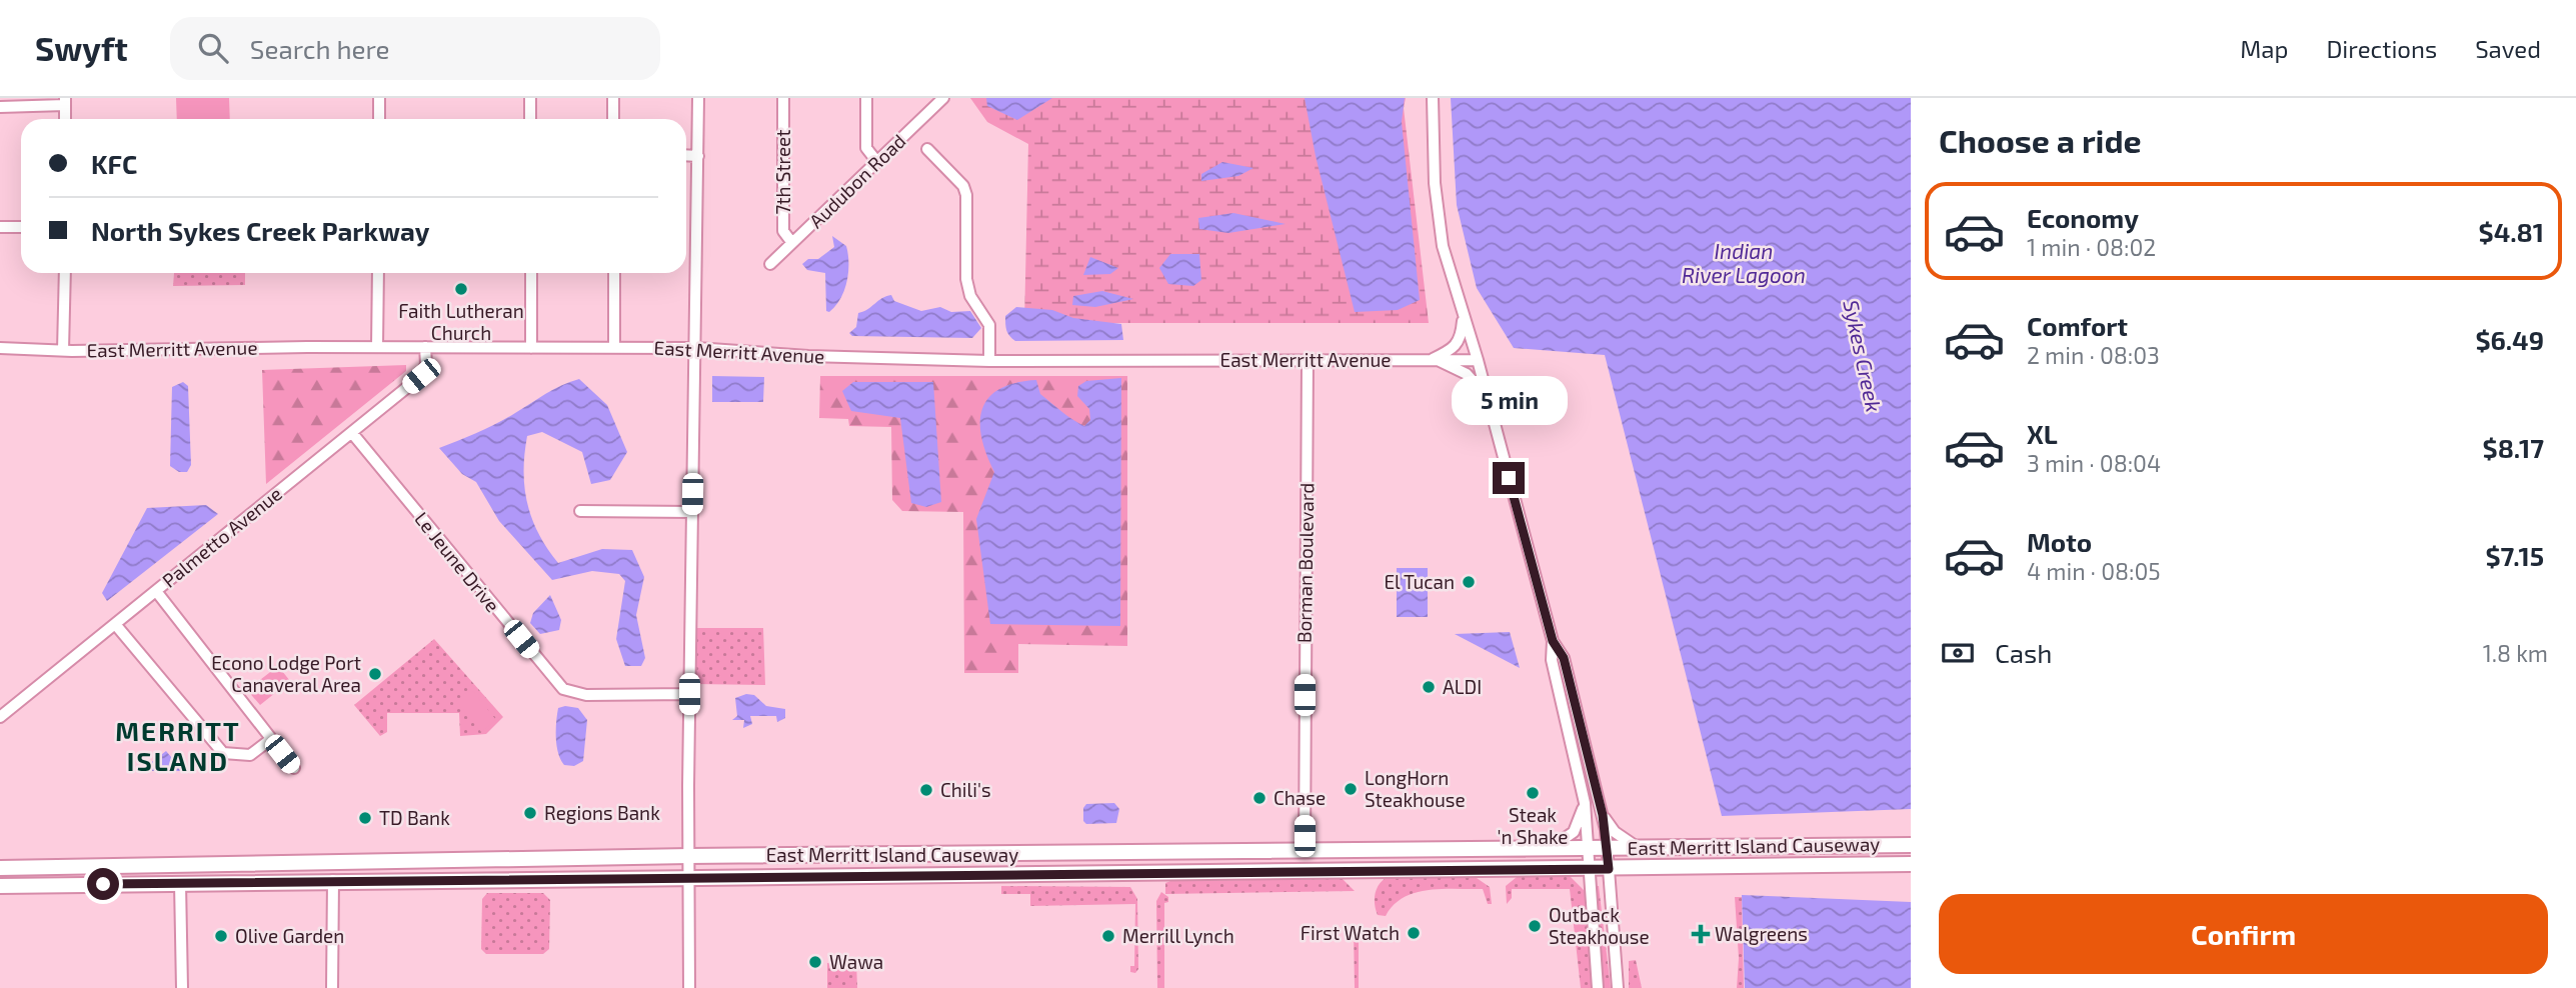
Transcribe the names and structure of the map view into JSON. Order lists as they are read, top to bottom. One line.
{"streets":{"main road":["East Merritt Island Causeway"],"street":["7th Street","Audubon Road","East Merritt Avenue","Palmetto Avenue","Le Jeune Drive","Borman Boulevard"]},"crossings":[["7th Street","Audubon Road"],["East Merritt Avenue","Palmetto Avenue"],["East Merritt Avenue","Borman Boulevard"],["Palmetto Avenue","Le Jeune Drive"],["Borman Boulevard","East Merritt Island Causeway"]],"districts":["MERRITT ISLAND"],"water":["Indian River Lagoon","Sykes Creek"],"places":{"other":["Faith Lutheran Church","El Tucan","Econo Lodge Port Canaveral Area","ALDI","LongHorn Steakhouse","Chili's","Steak 'n Shake","Chase","Regions Bank","TD Bank","Outback Steakhouse","First Watch","Olive Garden","Merrill Lynch","Wawa"],"health":["Walgreens"]},"page":{"header":"Swyft","search":"Search here","nav":["Map","Directions","Saved"],"heading":"Choose a ride","banner":["KFC","North Sykes Creek Parkway"],"list":[{"name":"Economy","note":"1 min · 08:02","value":"$4.81"},{"name":"Comfort","note":"2 min · 08:03","value":"$6.49"},{"name":"XL","note":"3 min · 08:04","value":"$8.17"},{"name":"Moto","note":"4 min · 08:05","value":"$7.15"}],"bubble":"5 min","pay":["Cash","1.8 km"],"buttons":"Confirm"}}
